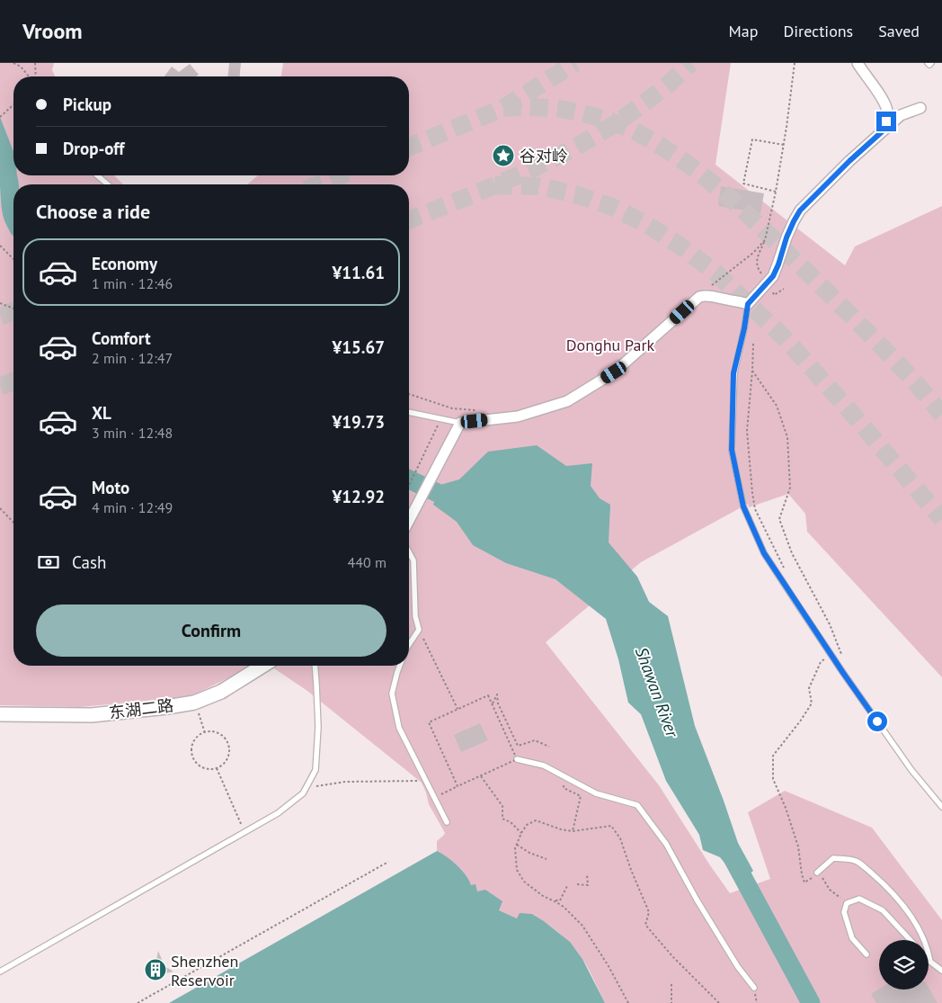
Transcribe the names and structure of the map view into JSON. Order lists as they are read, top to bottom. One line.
{"streets":{"street":["东湖二路"]},"water":["Shawan River"],"parks":["Donghu Park"],"places":{"place":["谷对岭"],"building":["Shenzhen Reservoir"]},"page":{"header":"Vroom","nav":["Map","Directions","Saved"],"banner":["Pickup","Drop-off"],"heading":"Choose a ride","list":[{"name":"Economy","note":"1 min · 12:46","value":"¥11.61"},{"name":"Comfort","note":"2 min · 12:47","value":"¥15.67"},{"name":"XL","note":"3 min · 12:48","value":"¥19.73"},{"name":"Moto","note":"4 min · 12:49","value":"¥12.92"}],"pay":["Cash","440 m"],"buttons":"Confirm"}}
